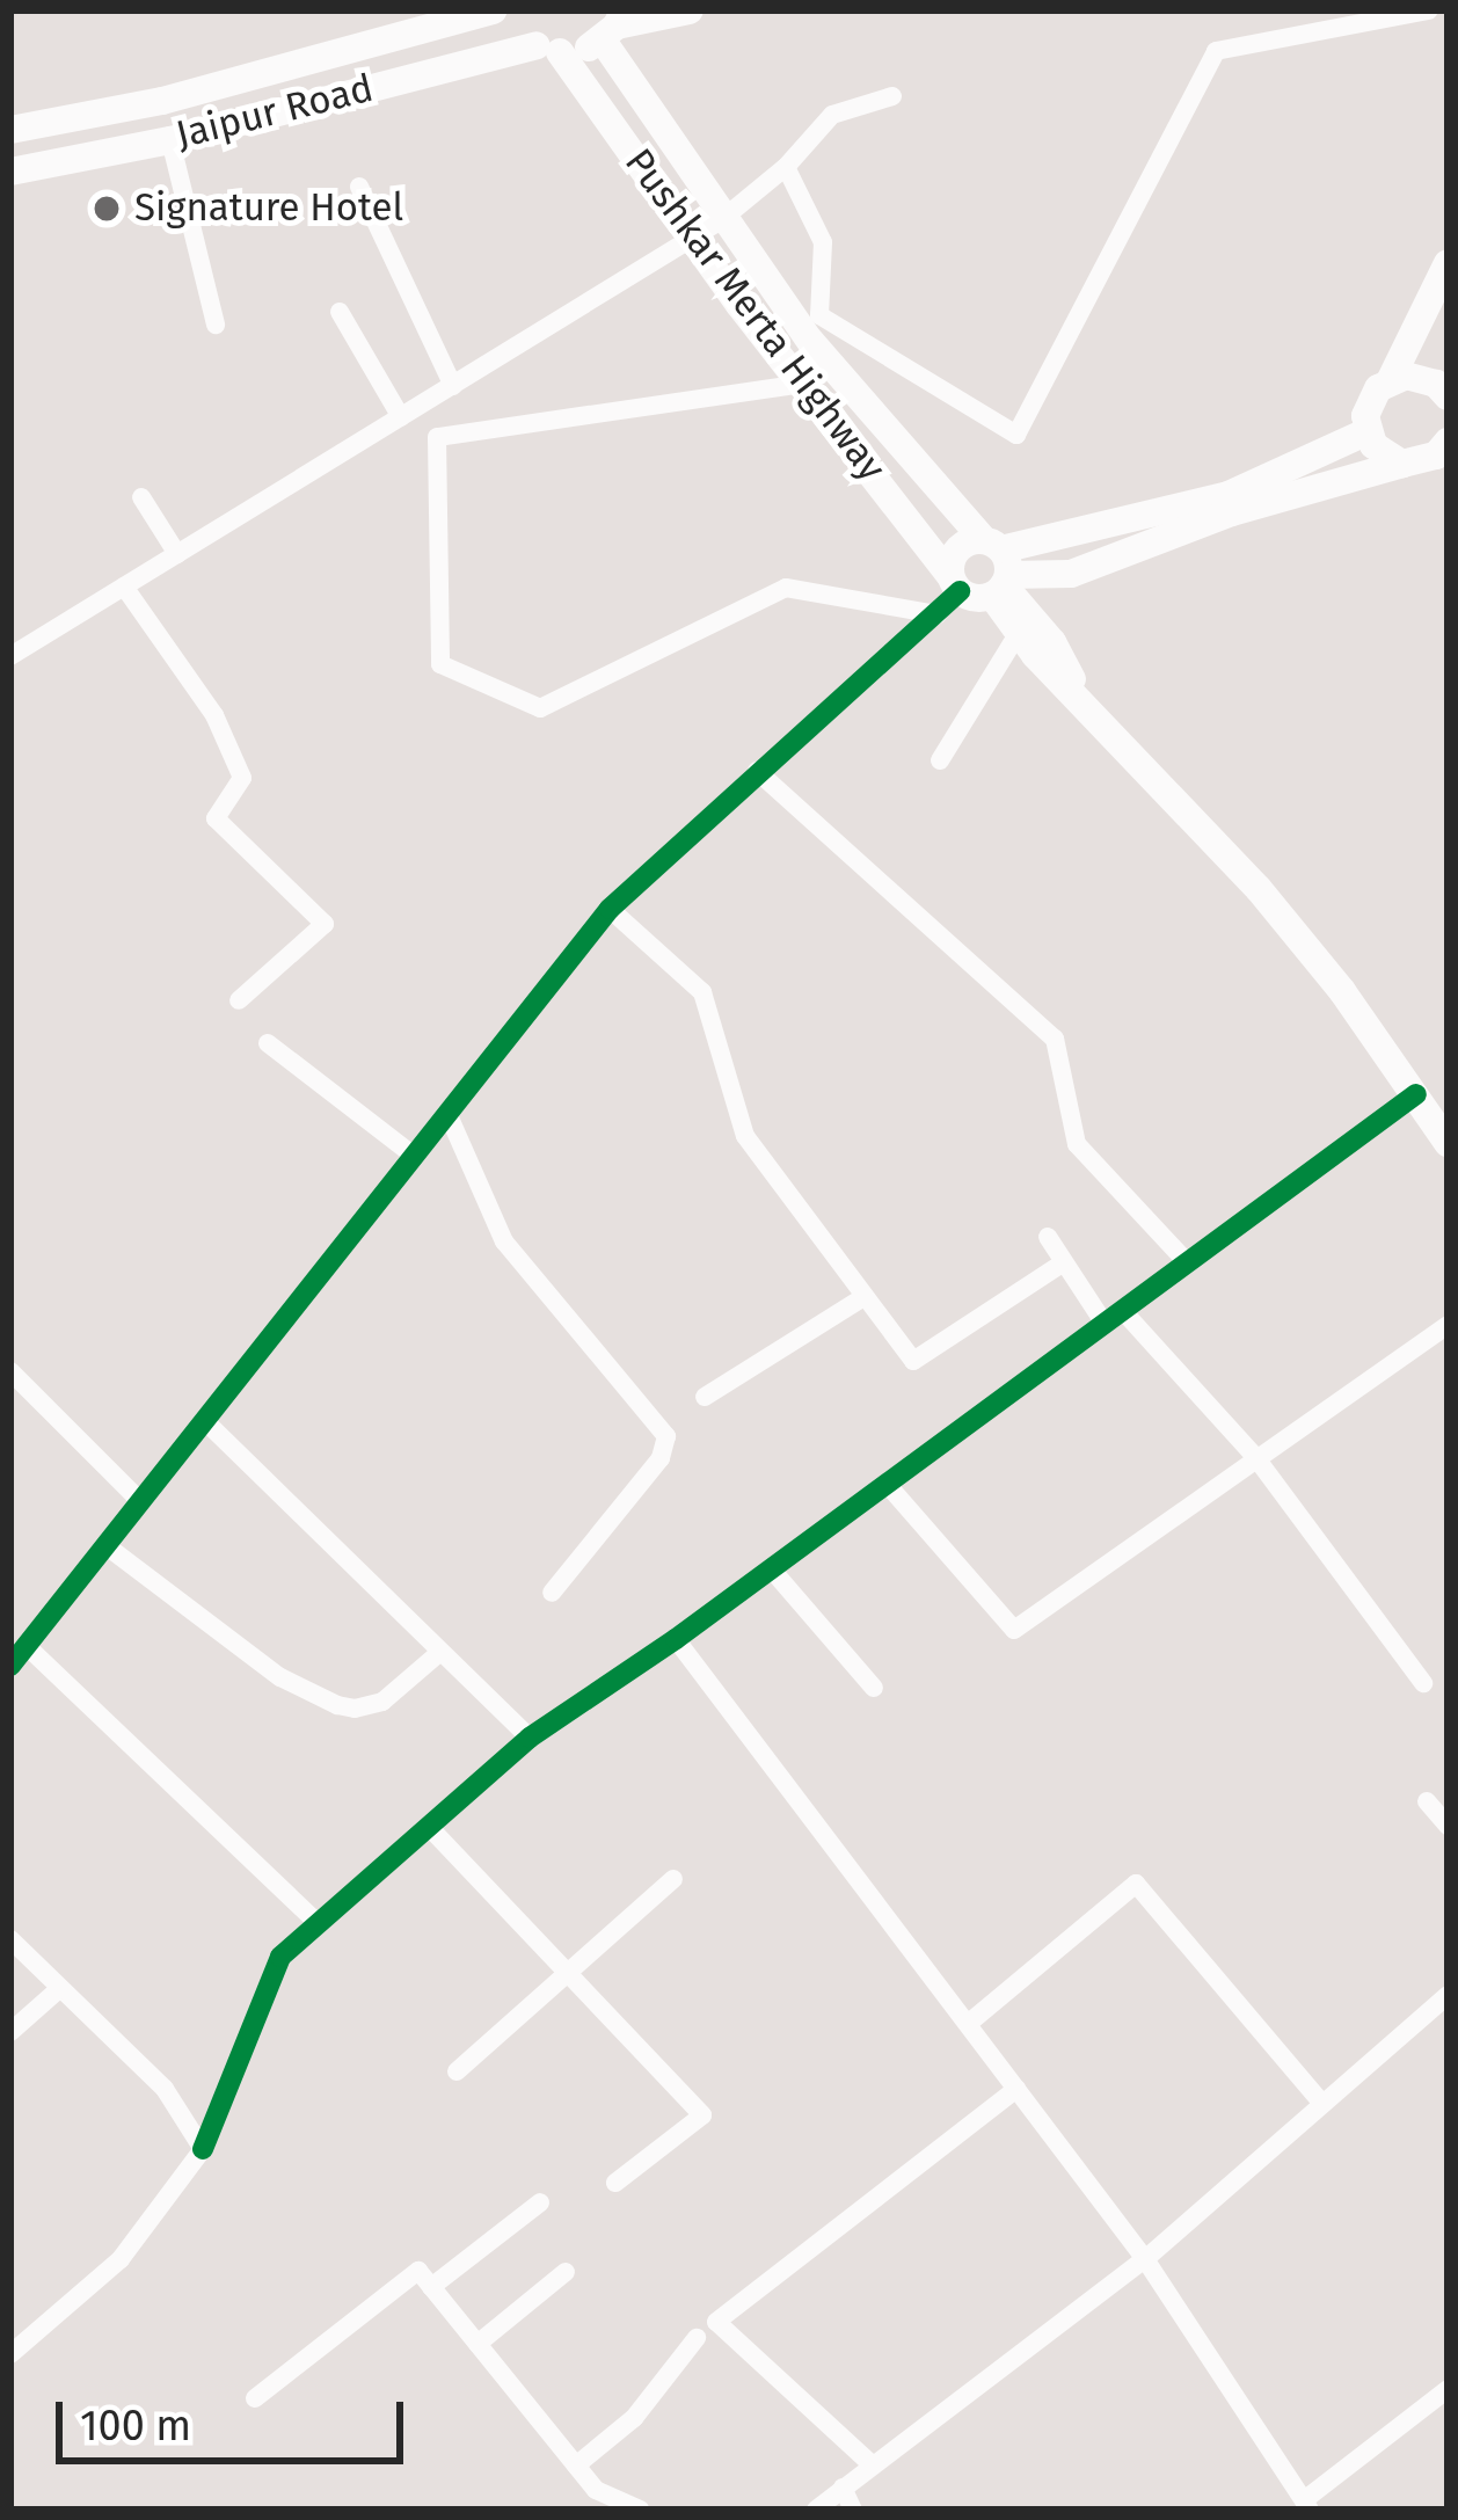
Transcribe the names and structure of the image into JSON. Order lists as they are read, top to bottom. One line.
{"streets":{"street":["Jaipur Road","Pushkar Merta Highway"]},"crossings":[["Jaipur Road","Pushkar Merta Highway"]],"places":["Signature Hotel"],"scale_bar":"100 m"}
